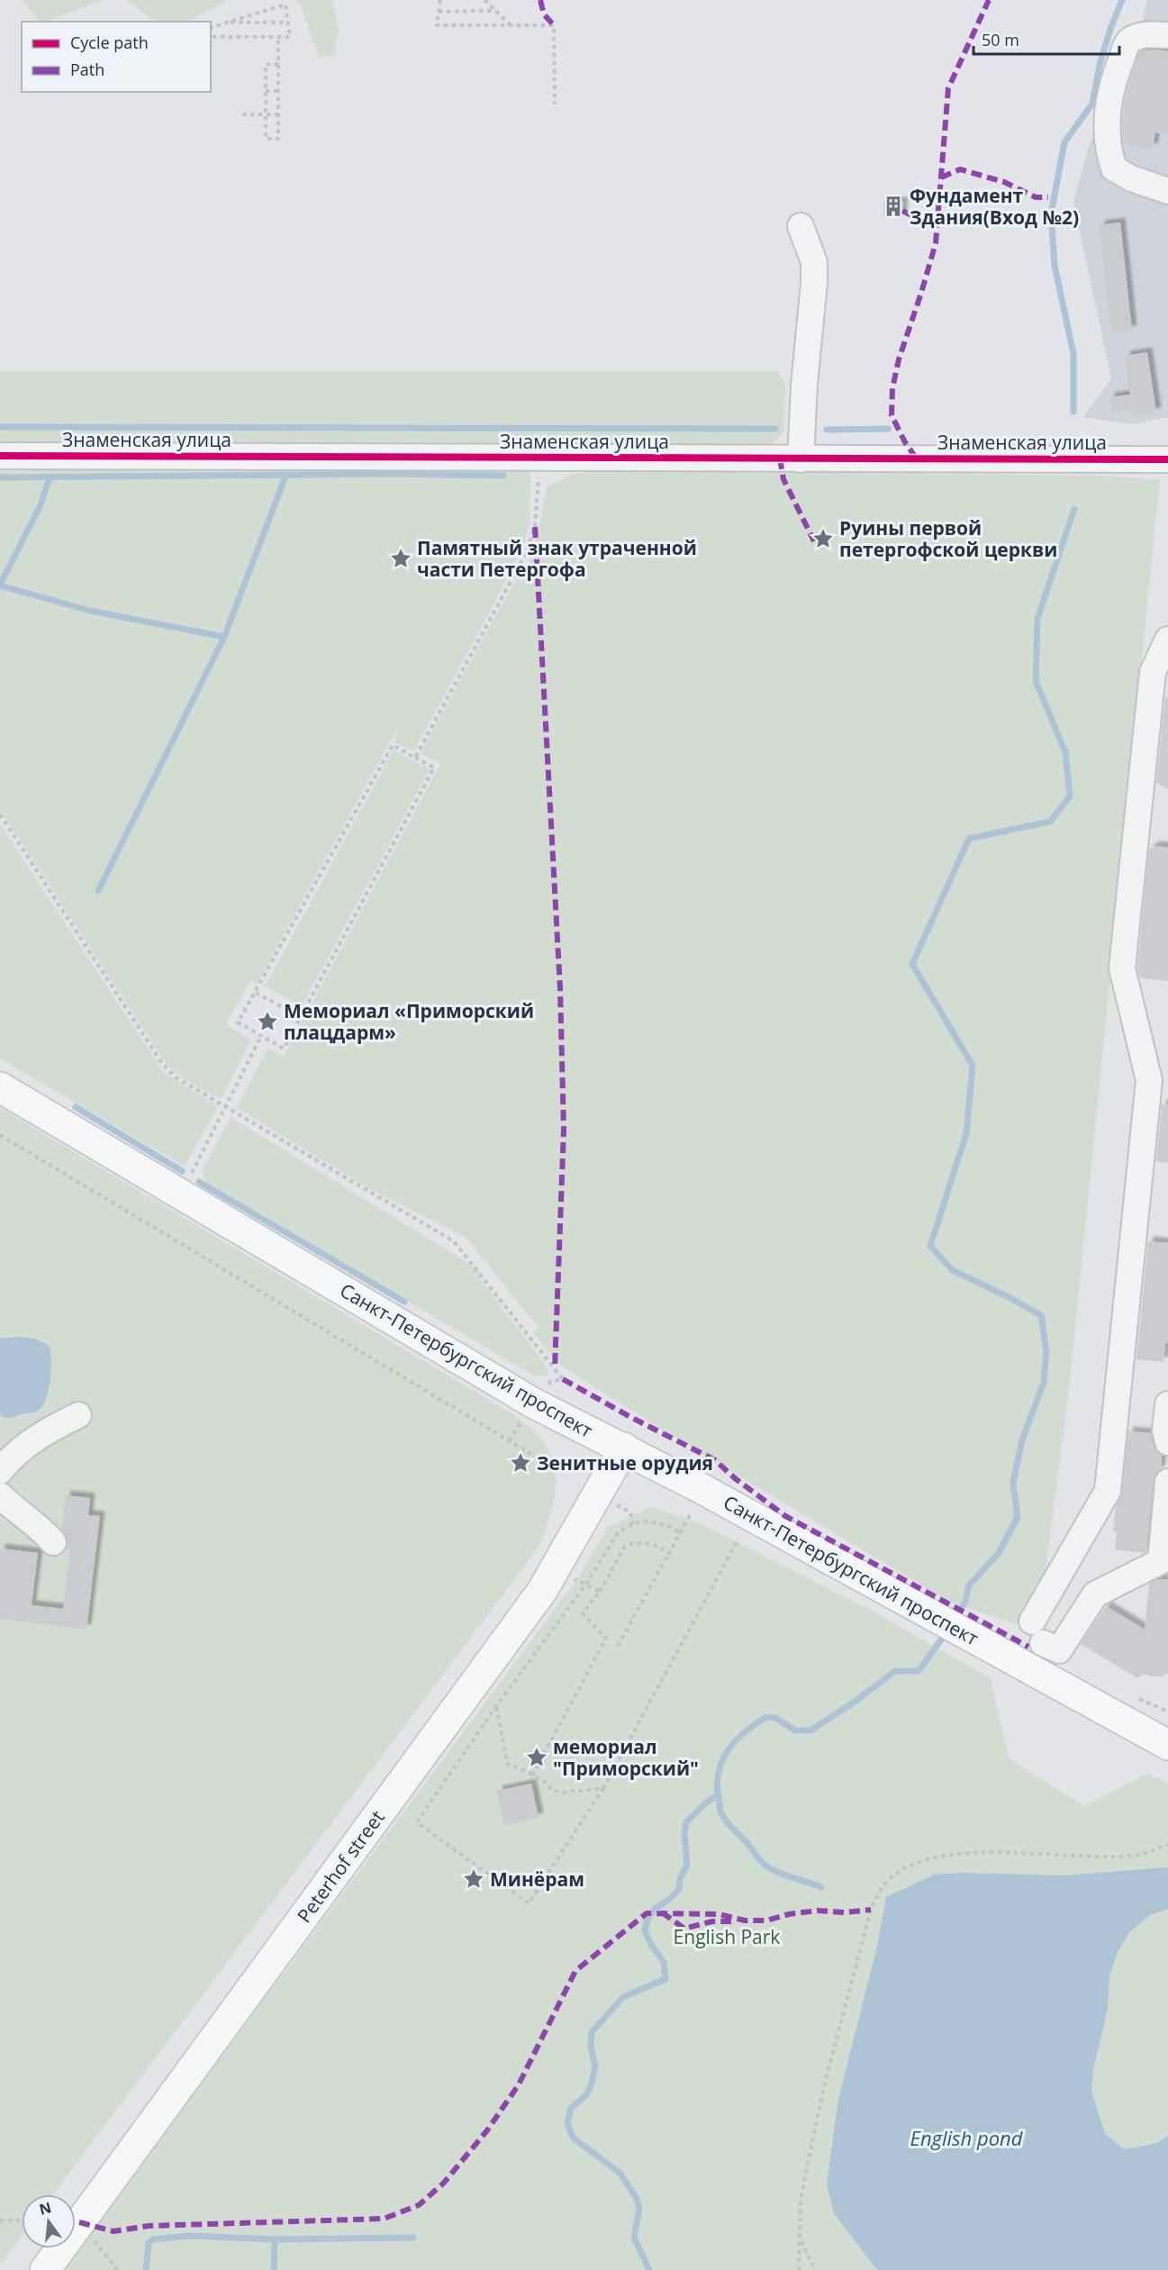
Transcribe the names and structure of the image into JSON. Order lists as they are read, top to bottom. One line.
{"streets":{"main road":["Санкт-Петербургский проспект","Peterhof street"],"street":["Знаменская улица"]},"crossings":[["Санкт-Петербургский проспект","Peterhof street"]],"water":["English pond"],"parks":["English Park"],"places":{"building":["Фундамент Здания(Вход №2)"],"place":["Руины первой петергофской церкви","Памятный знак утраченной части Петергофа","Мемориал «Приморский плацдарм»","Зенитные орудия","мемориал \"Приморский\"","Минёрам"]},"legend":["Cycle path","Path"],"scale_bar":"50 m","north":"top"}
